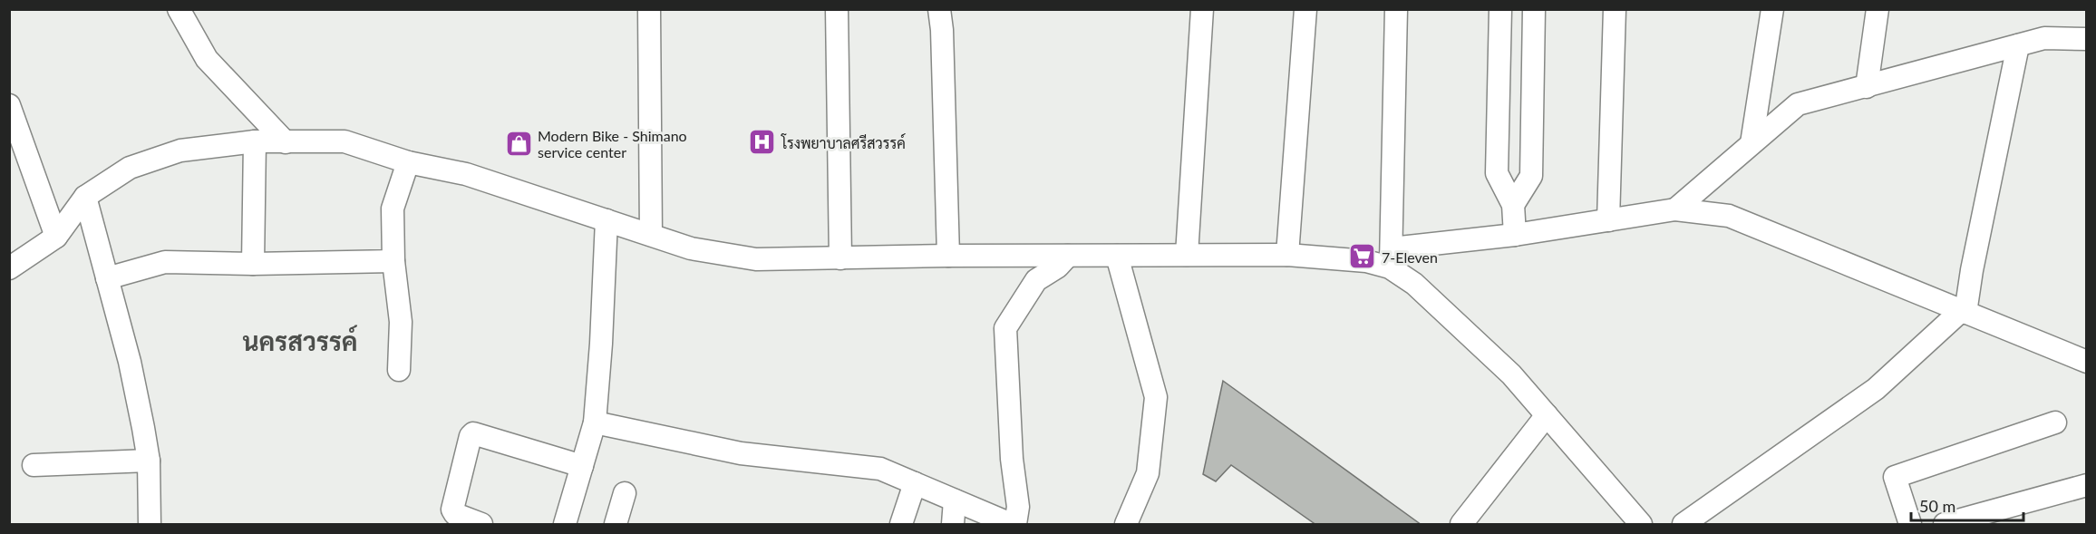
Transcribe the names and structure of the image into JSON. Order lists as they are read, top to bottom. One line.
{"districts":["นครสวรรค์"],"places":{"hospital":["โรงพยาบาลศรีสวรรค์"],"shop":["Modern Bike - Shimano service center"],"supermarket":["7-Eleven"]},"scale_bar":"50 m"}
